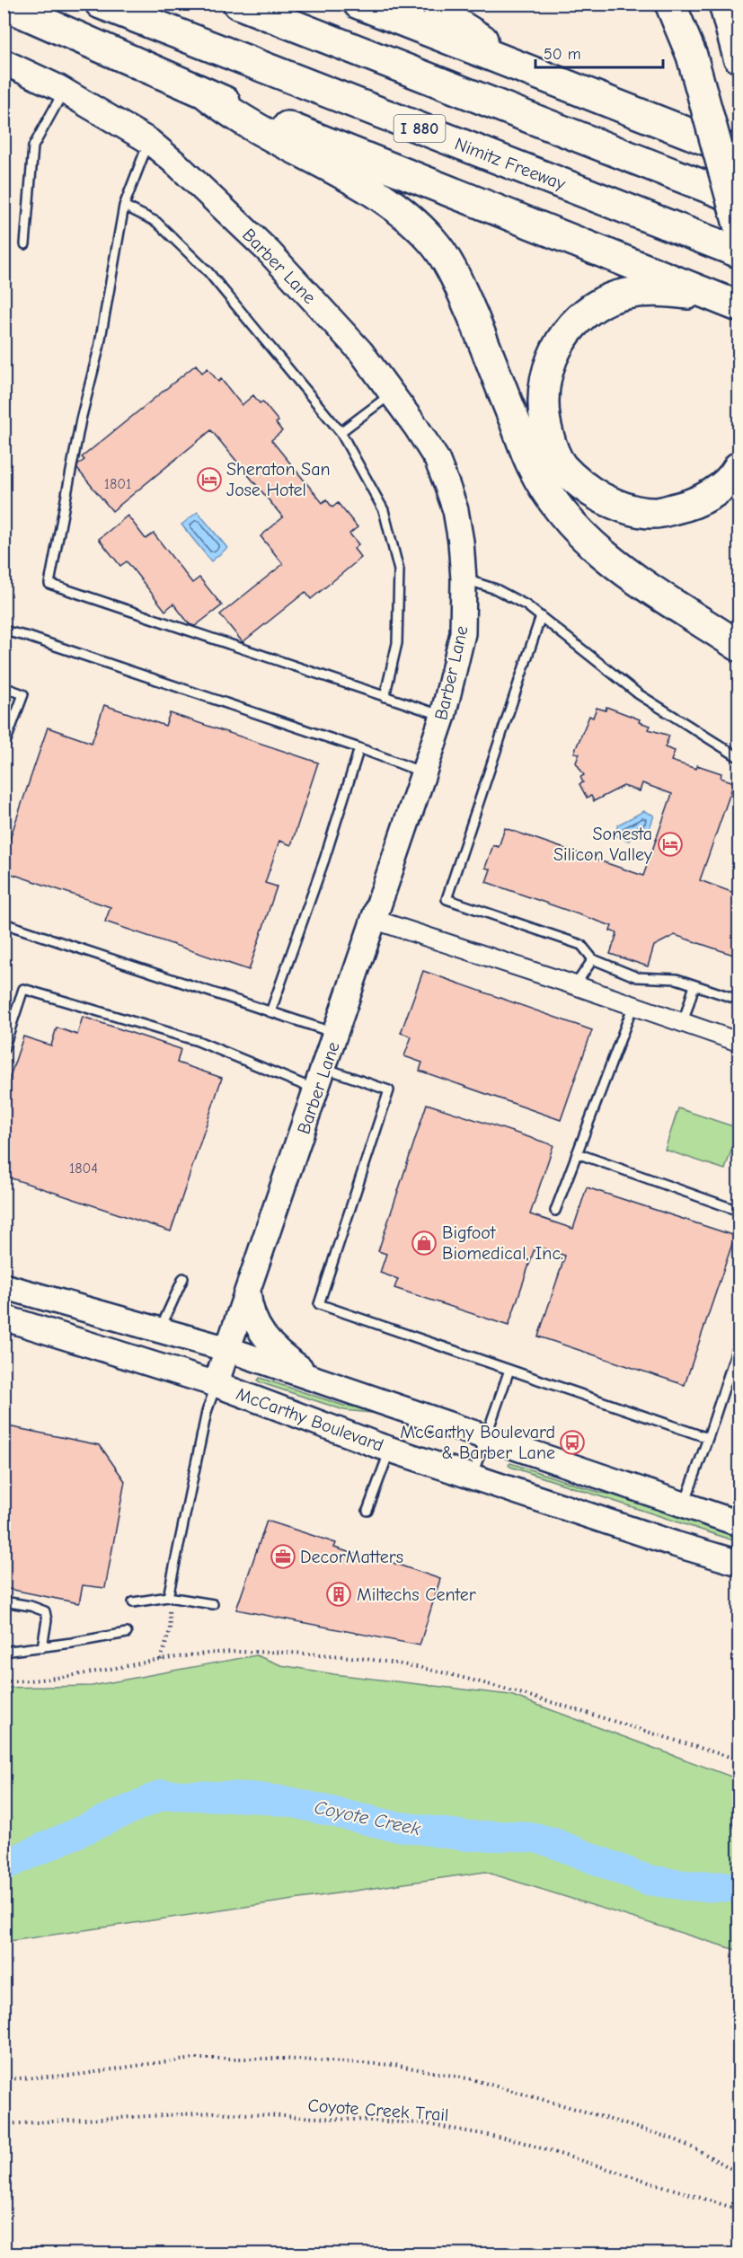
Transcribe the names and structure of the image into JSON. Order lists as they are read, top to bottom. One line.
{"streets":{"highway":["I 880","Nimitz Freeway"],"main road":["Barber Lane","McCarthy Boulevard"],"path":["Coyote Creek Trail"]},"crossings":[["Barber Lane","McCarthy Boulevard"]],"water":["Coyote Creek"],"places":{"hotel":["Sheraton San Jose Hotel","Sonesta Silicon Valley"],"shop":["Bigfoot Biomedical, Inc."],"bus stop":["McCarthy Boulevard & Barber Lane"],"office":["DecorMatters"],"building":["Miltechs Center"]},"house_numbers":["1801","1804"],"scale_bar":"50 m"}
